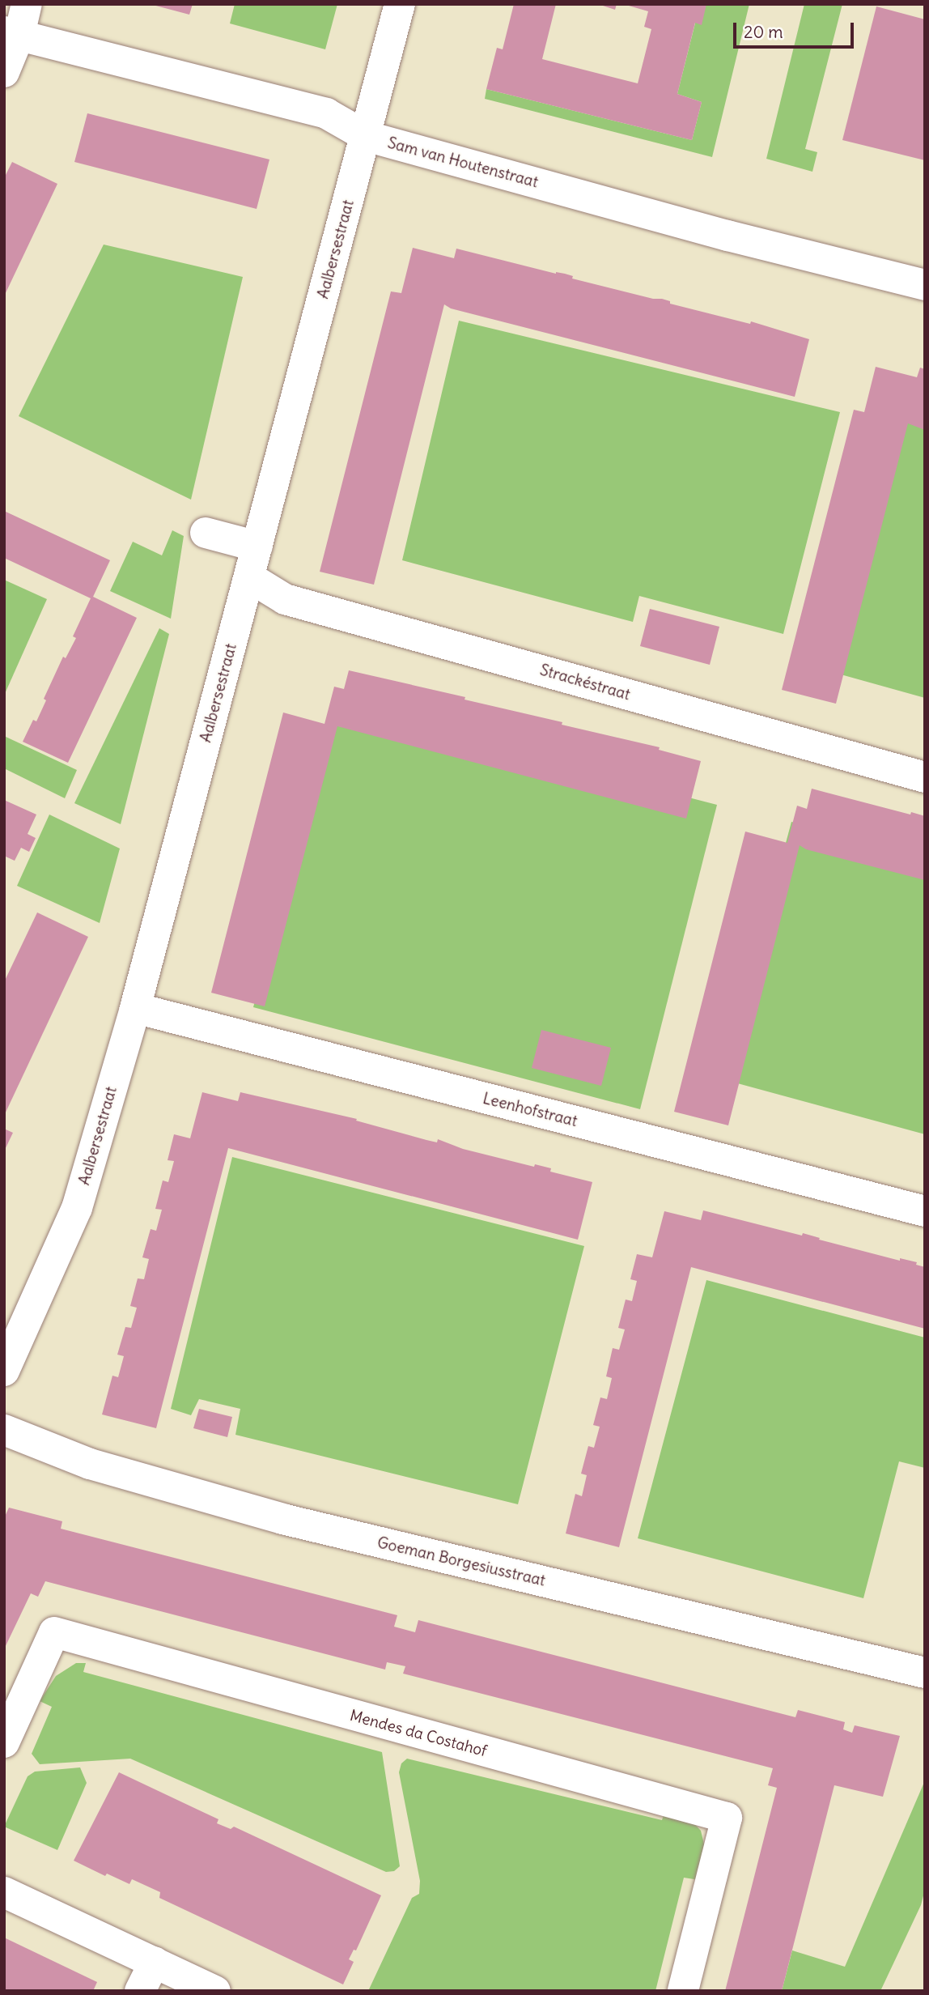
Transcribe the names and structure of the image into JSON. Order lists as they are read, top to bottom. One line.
{"streets":{"street":["Sam van Houtenstraat","Aalbersestraat","Strackéstraat","Leenhofstraat","Goeman Borgesiusstraat","Mendes da Costahof"]},"crossings":[["Sam van Houtenstraat","Aalbersestraat"],["Aalbersestraat","Strackéstraat"],["Aalbersestraat","Leenhofstraat"]],"scale_bar":"20 m"}
